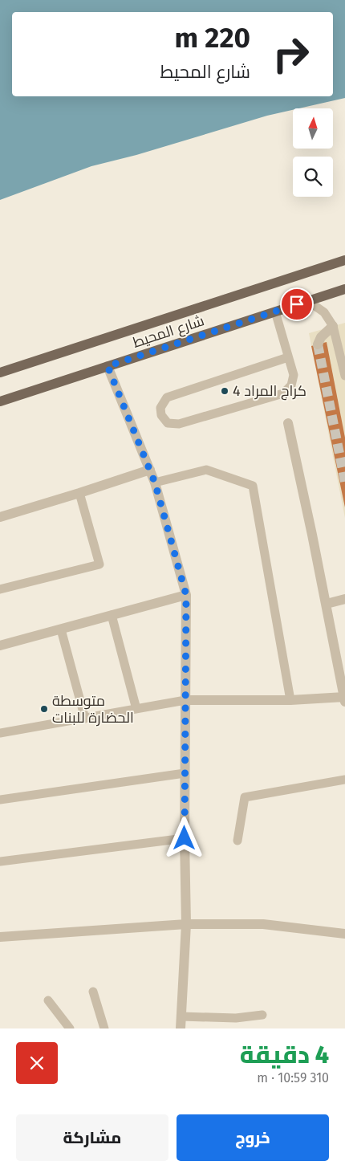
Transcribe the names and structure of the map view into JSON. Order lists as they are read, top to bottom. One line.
{"streets":{"main road":["شارع المحيط"]},"places":["كراج المراد 4","متوسطة الحضارة للبنات"],"north":"top","page":{"turn":["220 m","شارع المحيط"],"heading":["4 دقيقة","310 m · 10:59"],"buttons":["خروج","مشاركة"]}}
